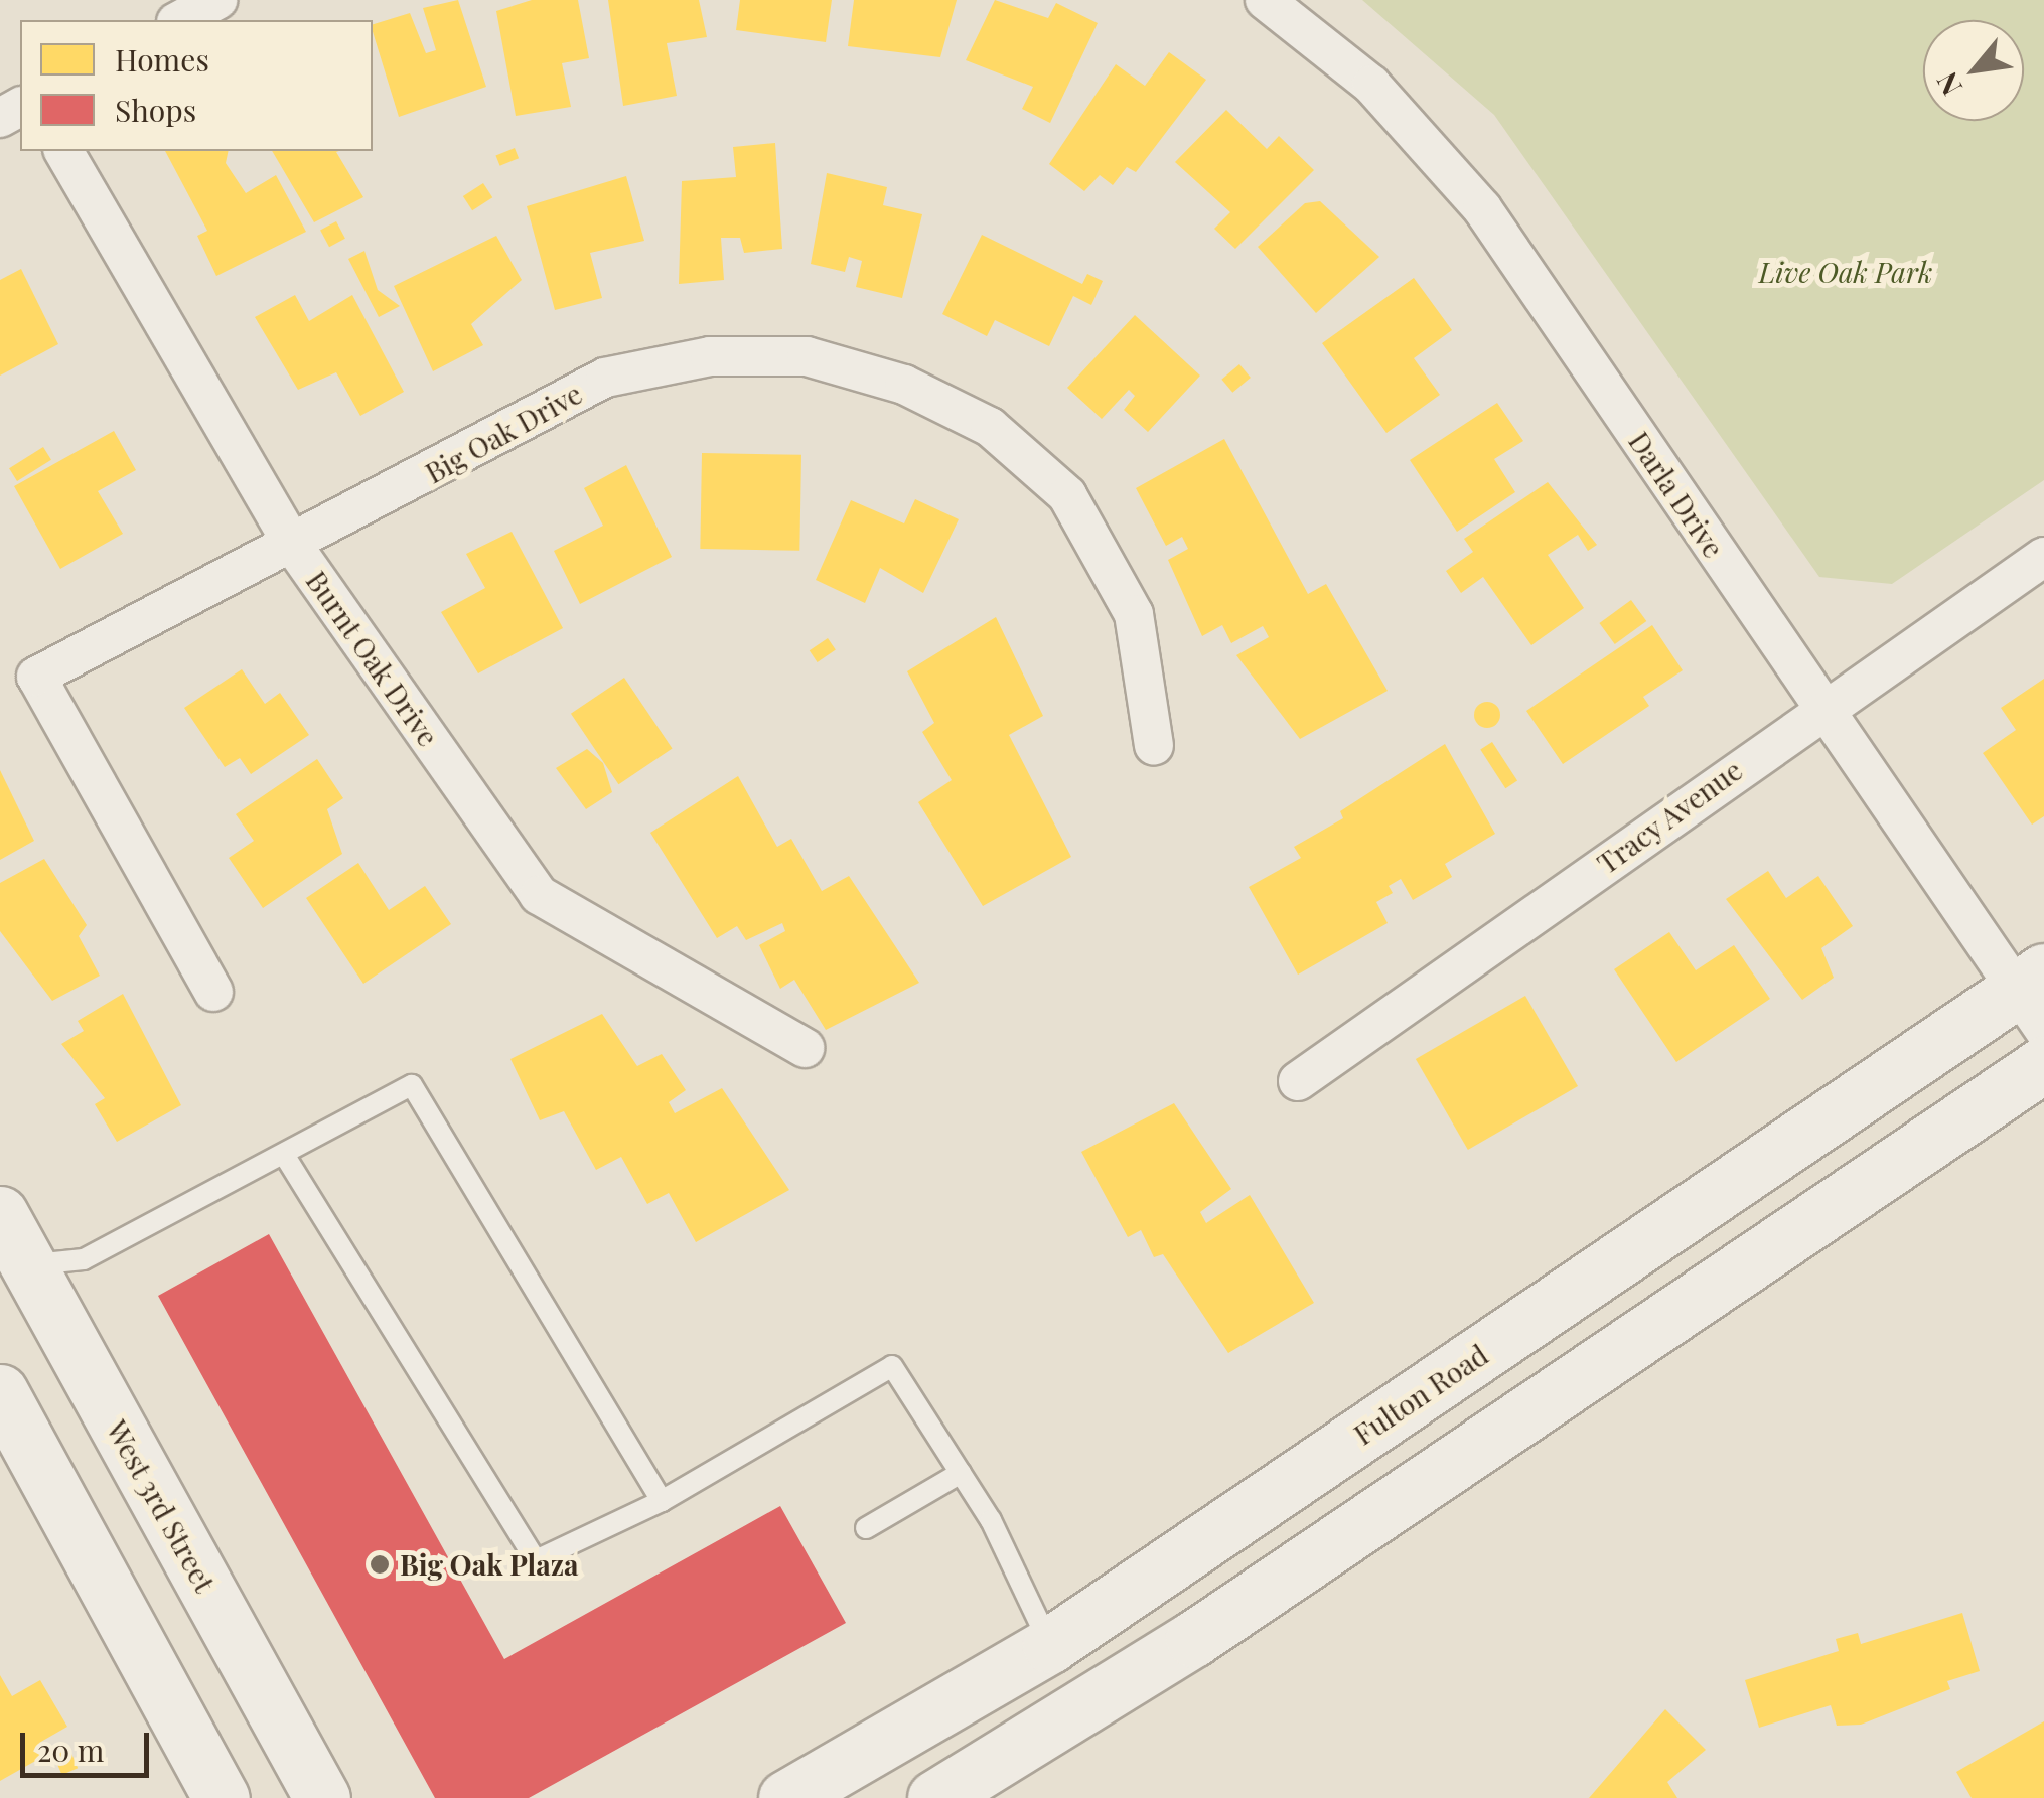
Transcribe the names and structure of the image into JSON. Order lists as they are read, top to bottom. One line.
{"streets":{"main road":["Fulton Road","West 3rd Street"],"street":["Big Oak Drive","Darla Drive","Burnt Oak Drive","Tracy Avenue"]},"crossings":[["Big Oak Drive","Burnt Oak Drive"],["Darla Drive","Tracy Avenue"],["Darla Drive","Fulton Road"]],"parks":["Live Oak Park"],"places":["Big Oak Plaza"],"legend":["Homes","Shops"],"scale_bar":"20 m","north":"bottom left"}
